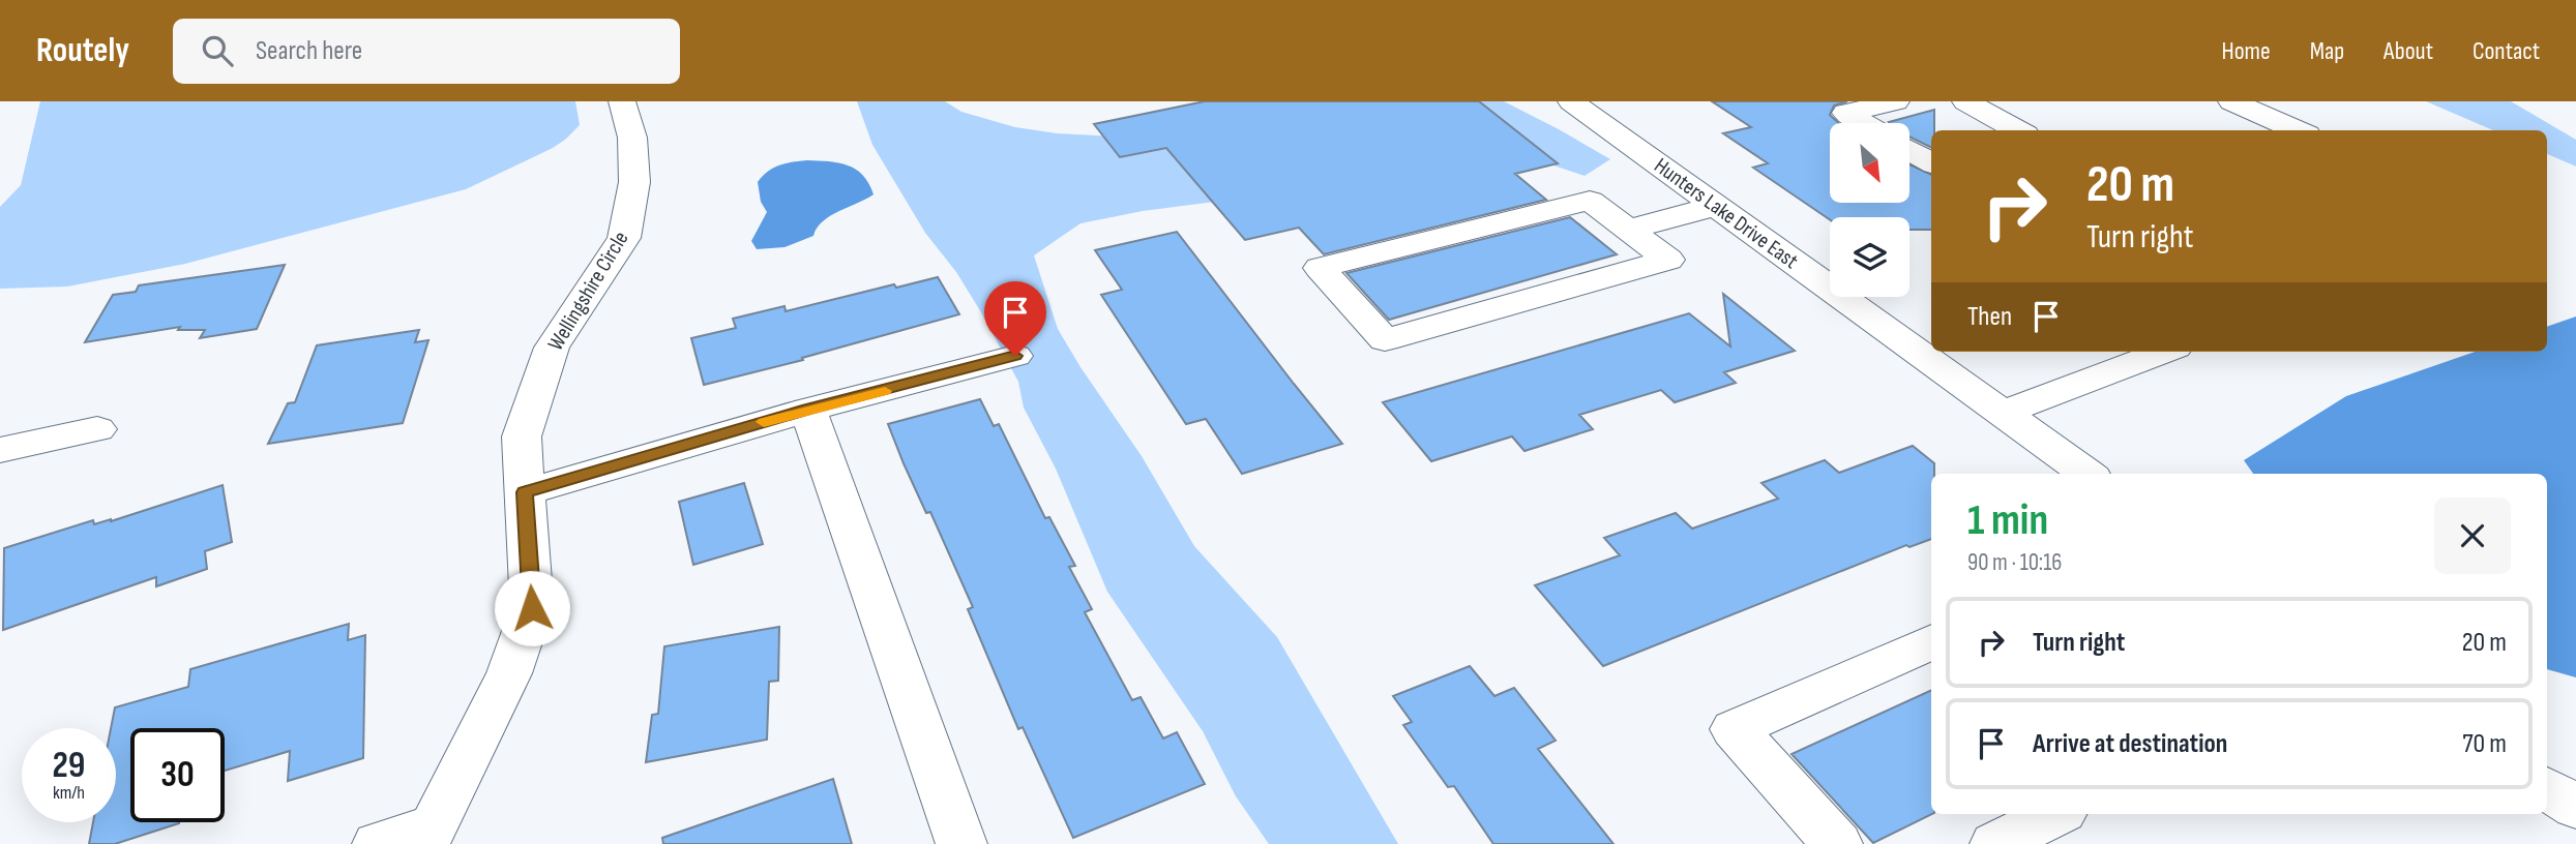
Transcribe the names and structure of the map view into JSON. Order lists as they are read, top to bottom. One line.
{"streets":{"street":["Hunters Lake Drive East","Wellingshire Circle"]},"north":"bottom right","page":{"header":"Routely","search":"Search here","nav":["Home","Map","About","Contact"],"turn":["20 m","Turn right"],"then":"Then","heading":["1 min","90 m · 10:16"],"list":[{"name":"Turn right","value":"20 m"},{"name":"Arrive at destination","value":"70 m"}],"speed":"29 km/h","limit":"30"}}
